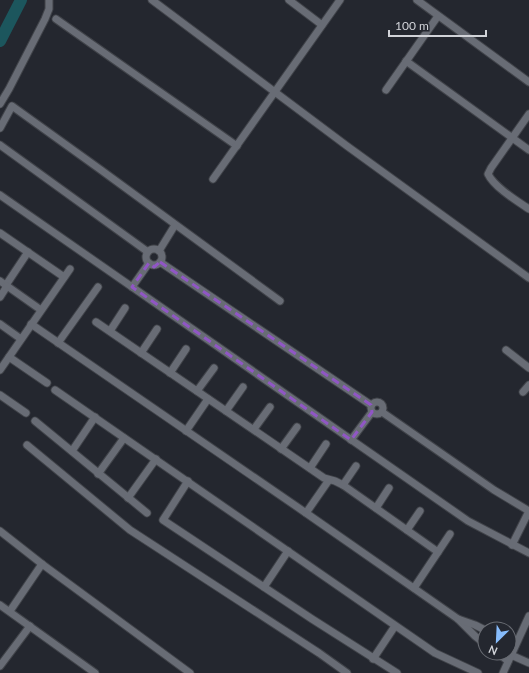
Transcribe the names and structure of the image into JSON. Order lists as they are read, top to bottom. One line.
{"scale_bar":"100 m","north":"bottom left"}
